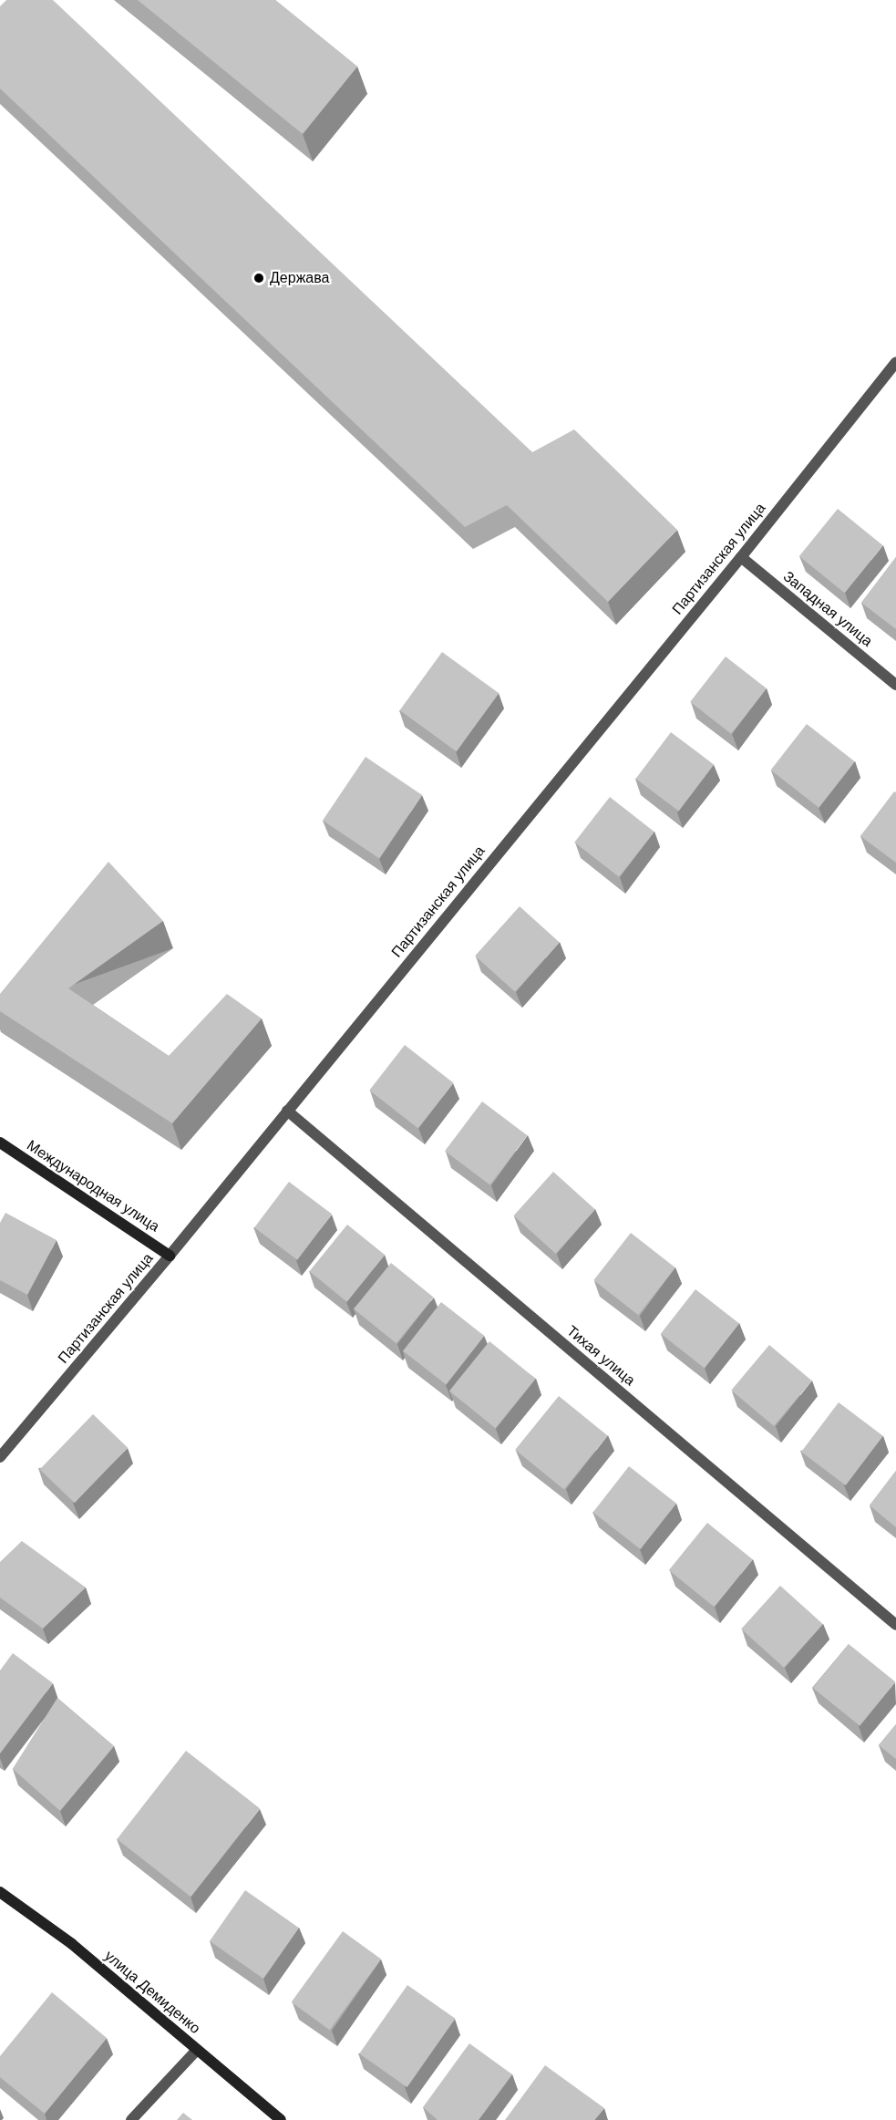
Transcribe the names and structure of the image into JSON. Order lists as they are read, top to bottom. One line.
{"streets":{"main road":["Международная улица","улица Демиденко"],"street":["Партизанская улица","Западная улица","Тихая улица"]},"crossings":[["Партизанская улица","Западная улица"],["Партизанская улица","Международная улица"],["Партизанская улица","Тихая улица"]],"places":["Держава"]}
